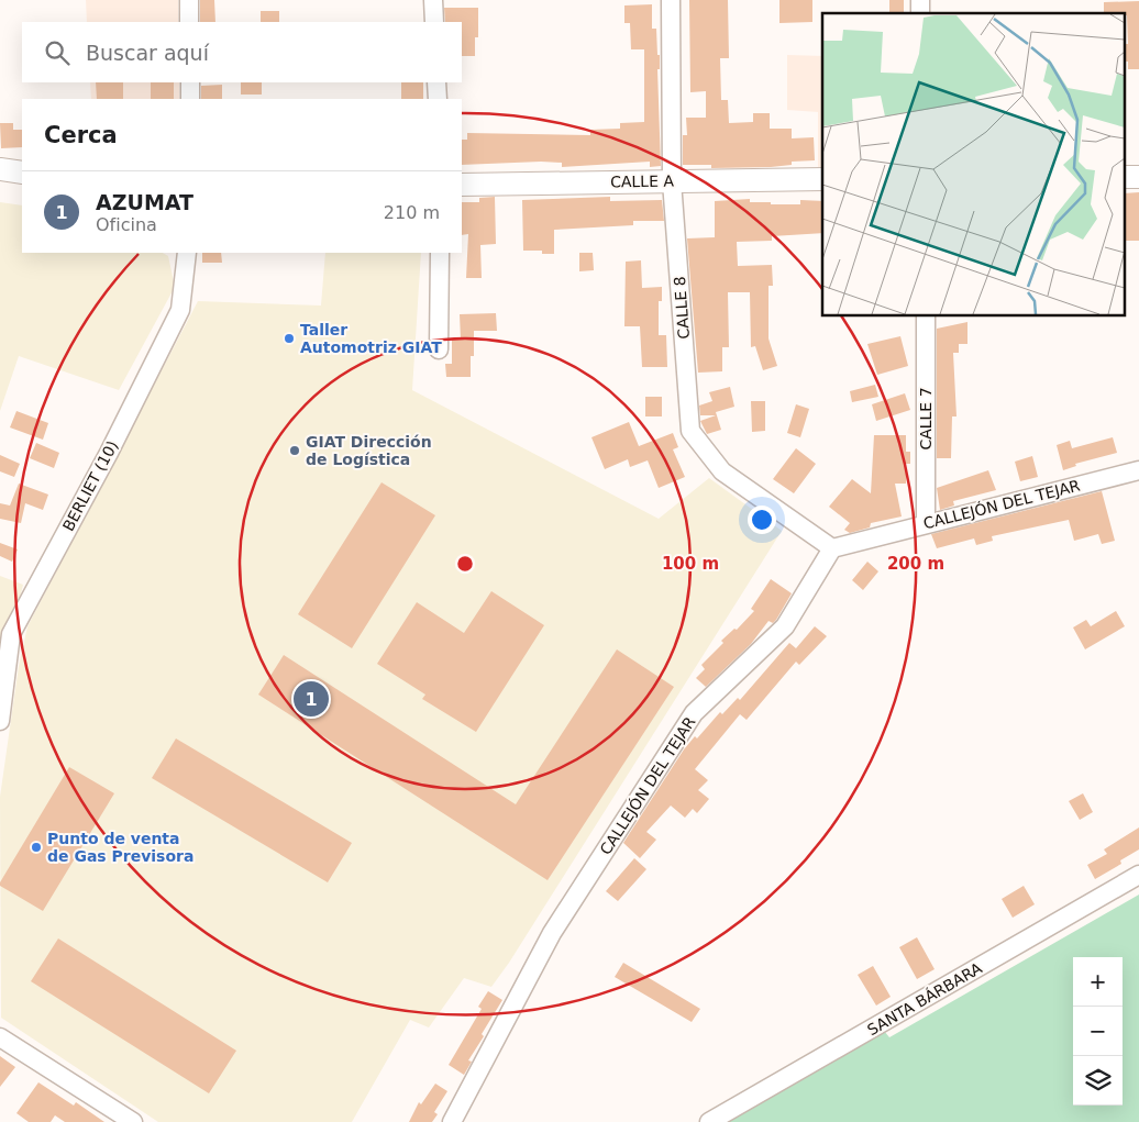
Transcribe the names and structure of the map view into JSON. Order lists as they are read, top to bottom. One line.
{"streets":{"street":["CALLE A","CALLE 8","CALLE 7","BERLIET (10)","CALLEJÓN DEL TEJAR","SANTA BÁRBARA"]},"crossings":[["CALLE A","CALLE 8"],["CALLE 8","CALLEJÓN DEL TEJAR"],["CALLE 7","CALLEJÓN DEL TEJAR"]],"places":["Taller Automotriz GIAT","GIAT Dirección de Logística","Punto de venta de Gas Previsora"],"page":{"search":"Buscar aquí","heading":"Cerca","list":[{"mark":"1","name":"AZUMAT","note":"Oficina","value":"210 m"}],"pins":"1","map_buttons":["+","−"]},"rings":["100 m","200 m"]}
